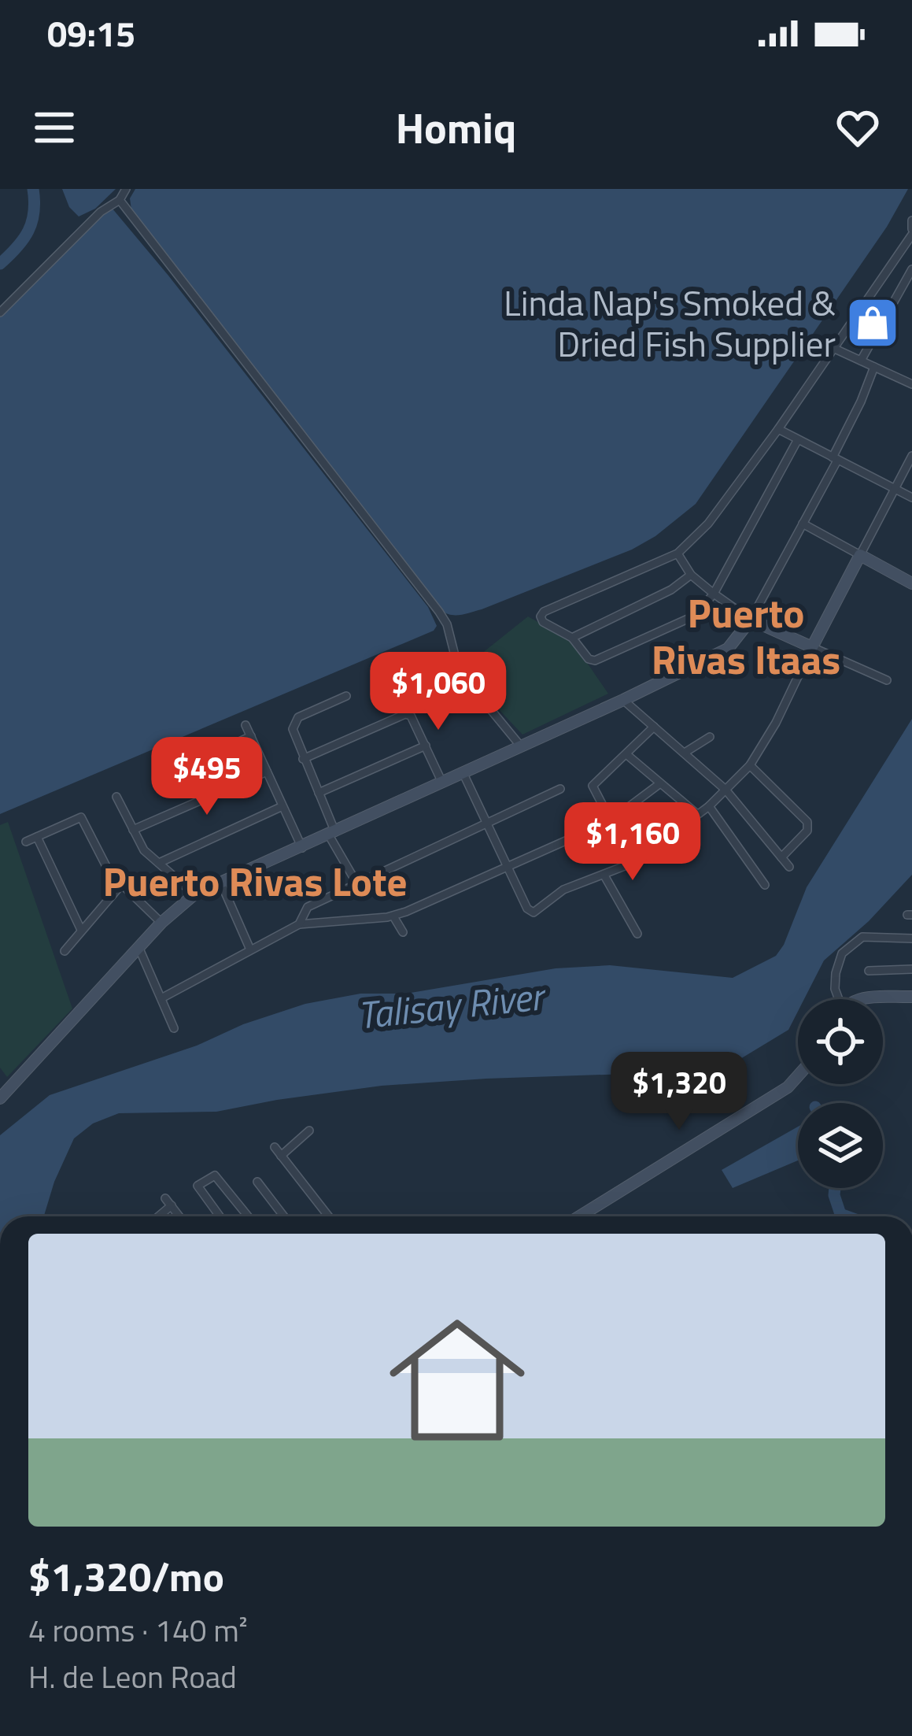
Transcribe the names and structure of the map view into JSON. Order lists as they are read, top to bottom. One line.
{"districts":["Puerto Rivas Itaas","Puerto Rivas Lote"],"water":["Talisay River"],"places":{"shop":["Linda Nap's Smoked & Dried Fish Supplier"]},"page":{"status":"09:15","header":"Homiq","price":["$1,060","$495","$1,160","$1,320"],"list":[{"name":"$1,320/mo","note":"4 rooms · 140 m² · H. de Leon Road"}]}}
